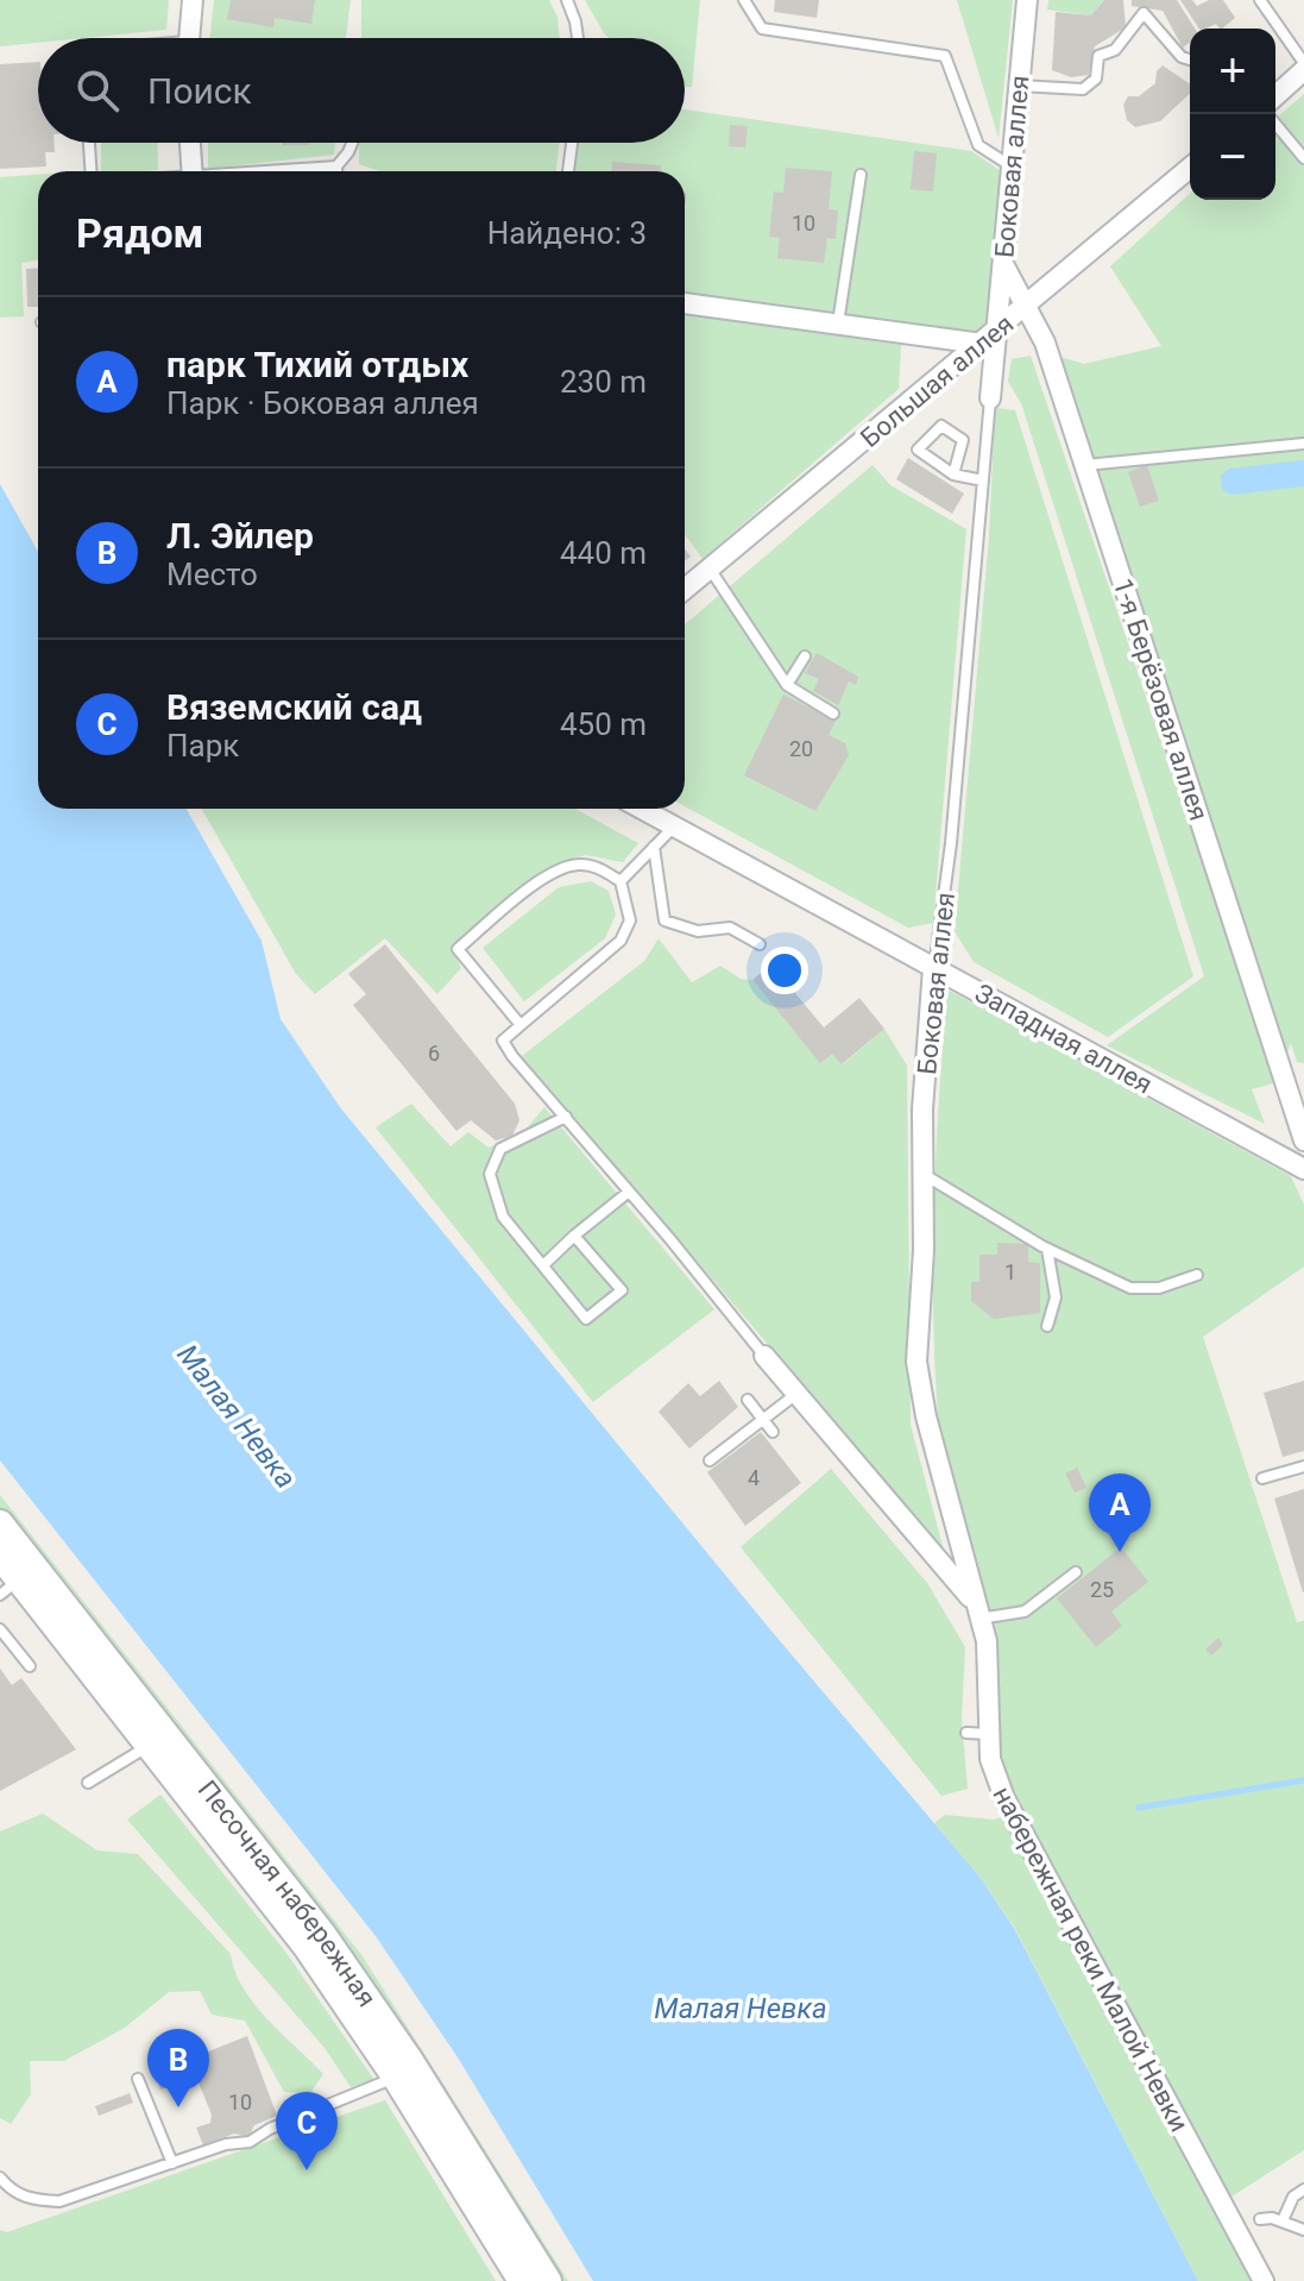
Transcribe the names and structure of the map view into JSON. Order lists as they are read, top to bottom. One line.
{"streets":{"main road":["Песочная набережная"],"street":["Боковая аллея","Большая аллея","1-я Берёзовая аллея","Западная аллея","набережная реки Малой Невки"]},"crossings":[["Боковая аллея","Большая аллея"],["Боковая аллея","1-я Берёзовая аллея"],["Боковая аллея","Западная аллея"],["Боковая аллея","набережная реки Малой Невки"],["Большая аллея","1-я Берёзовая аллея"]],"water":["Малая Невка"],"house_numbers":["10","20","6","1","4","25","10"],"page":{"map_buttons":["+","−"],"search":"Поиск","heading":["Рядом","Найдено: 3"],"list":[{"mark":"A","name":"парк Тихий отдых","note":"Парк · Боковая аллея","value":"230 m"},{"mark":"B","name":"Л. Эйлер","note":"Место","value":"440 m"},{"mark":"C","name":"Вяземский сад","note":"Парк","value":"450 m"}],"pins":["A","B","C"]}}
